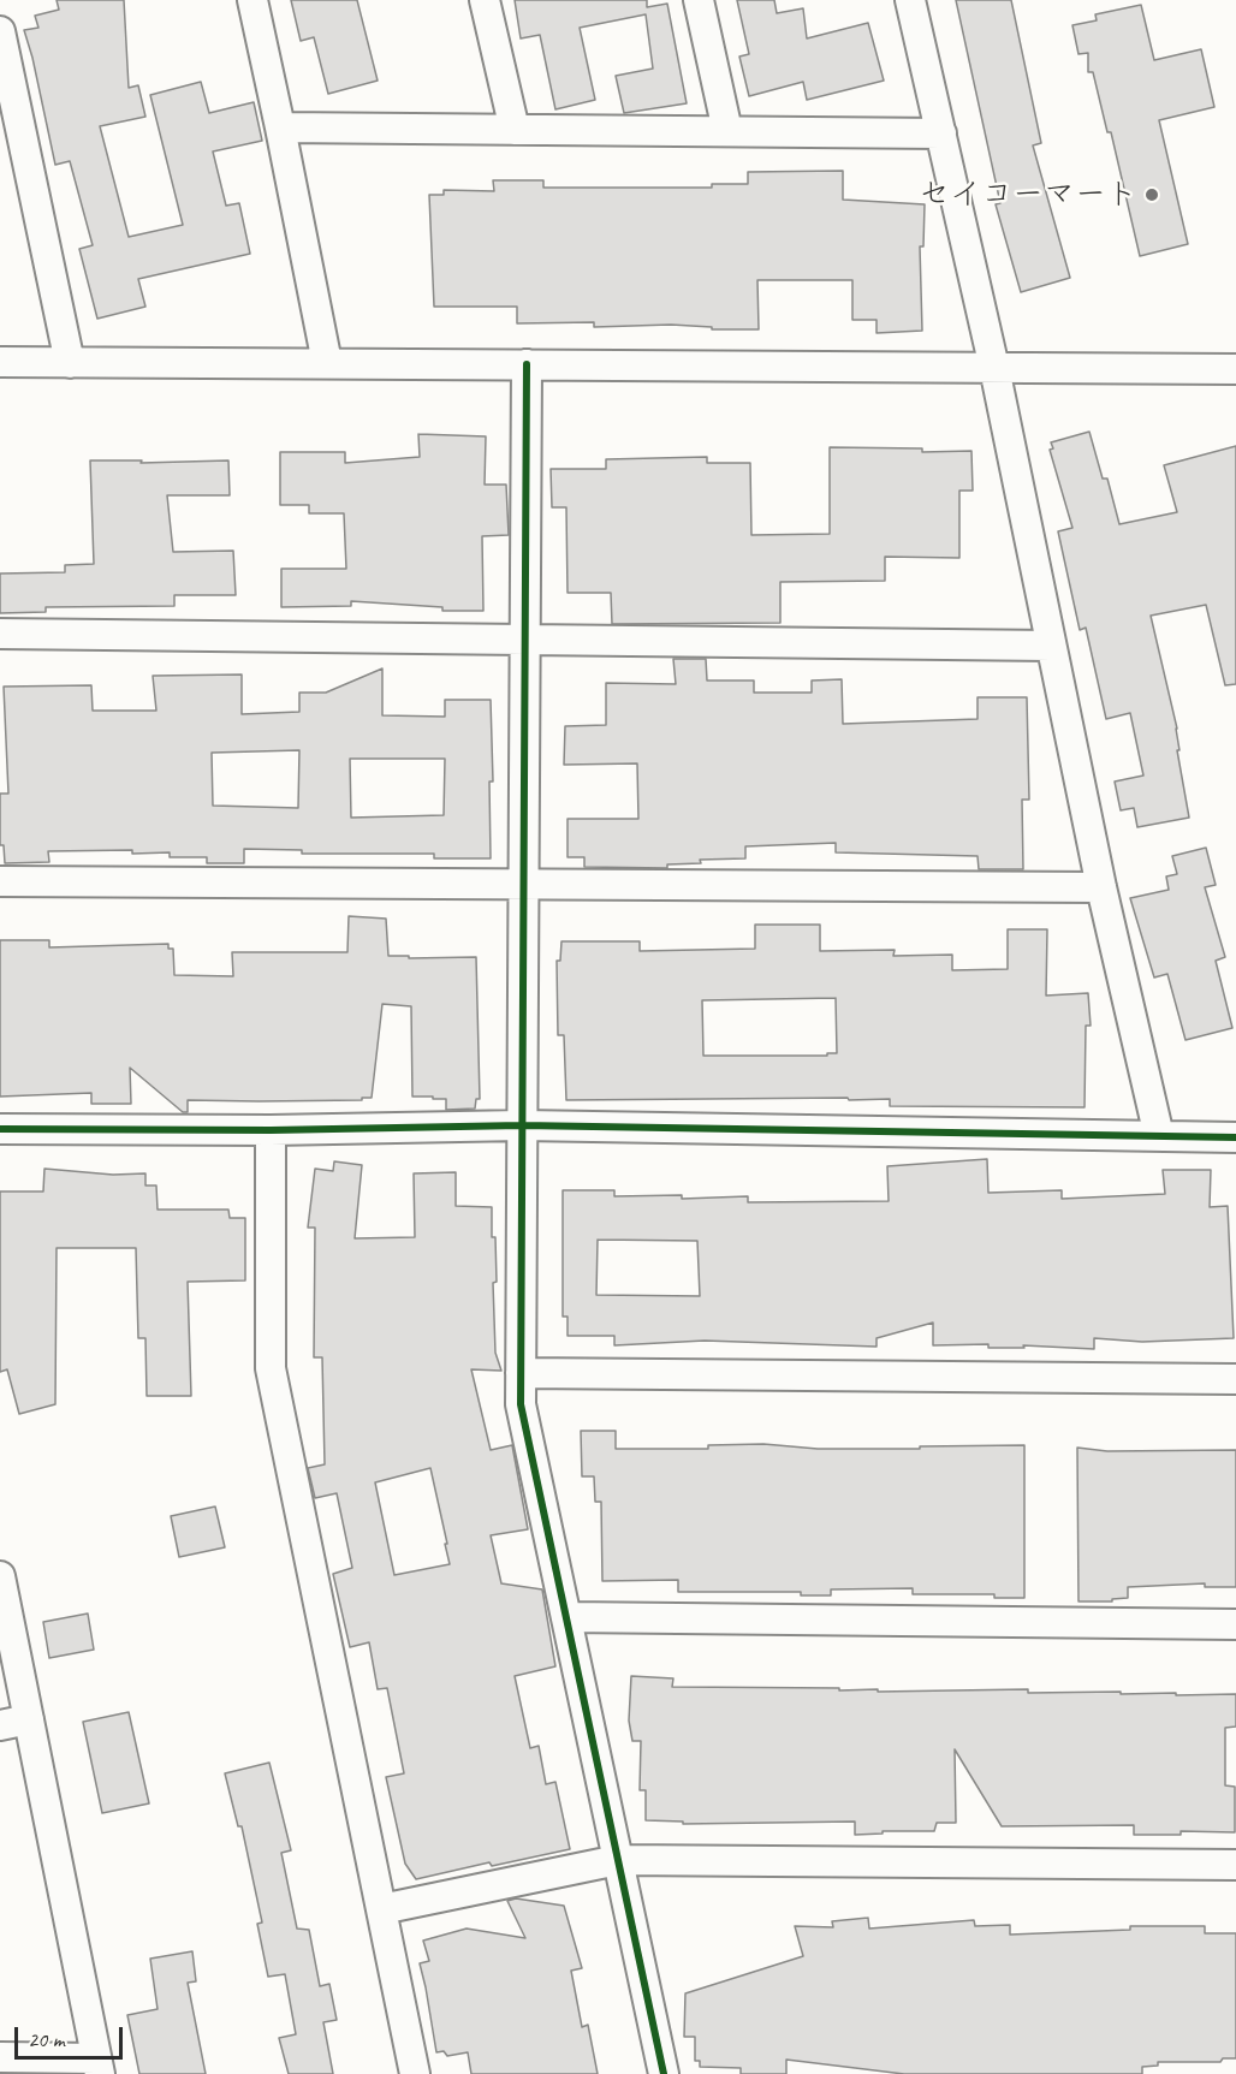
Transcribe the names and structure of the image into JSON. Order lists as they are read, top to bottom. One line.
{"places":["セイコーマート"],"scale_bar":"20 m"}
